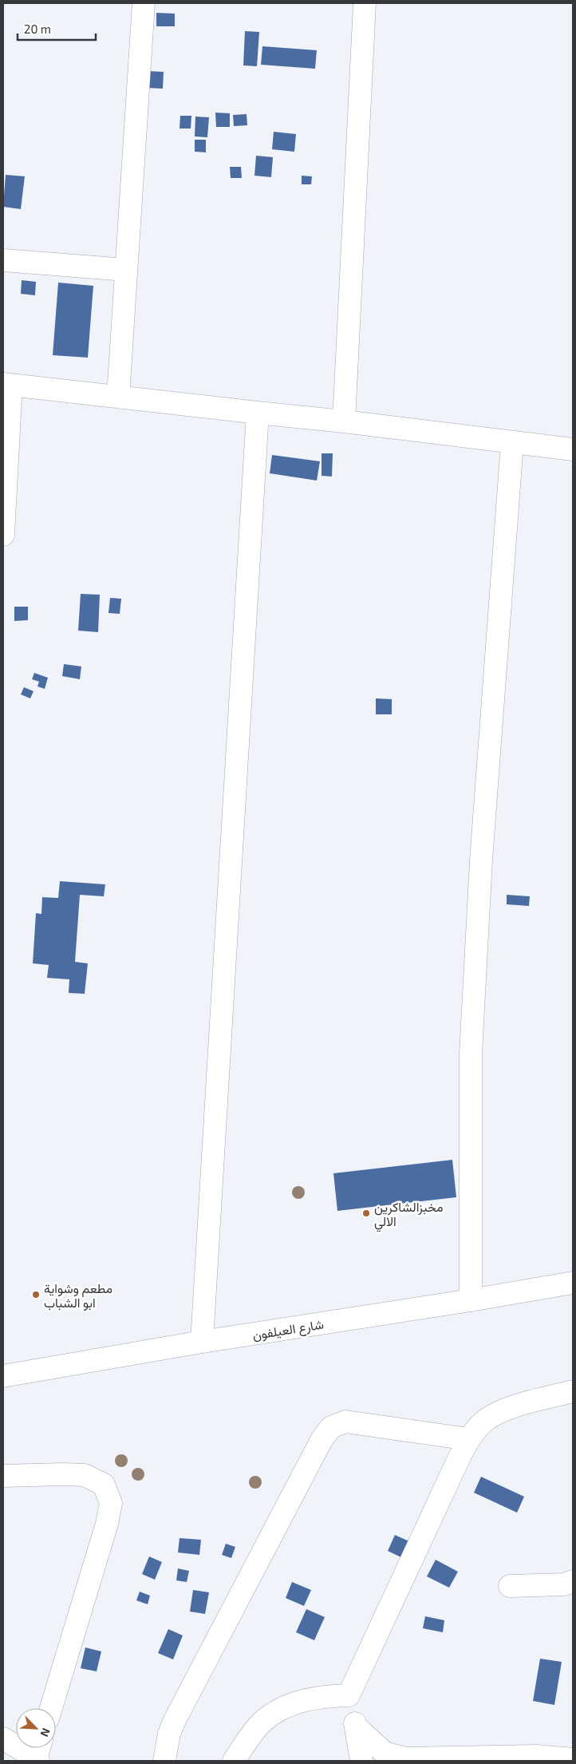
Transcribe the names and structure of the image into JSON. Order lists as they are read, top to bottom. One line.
{"streets":{"main road":["شارع العيلفون"]},"places":["مخبزالشاكرين الالي","مطعم وشواية ابو الشباب"],"scale_bar":"20 m","north":"bottom right"}
